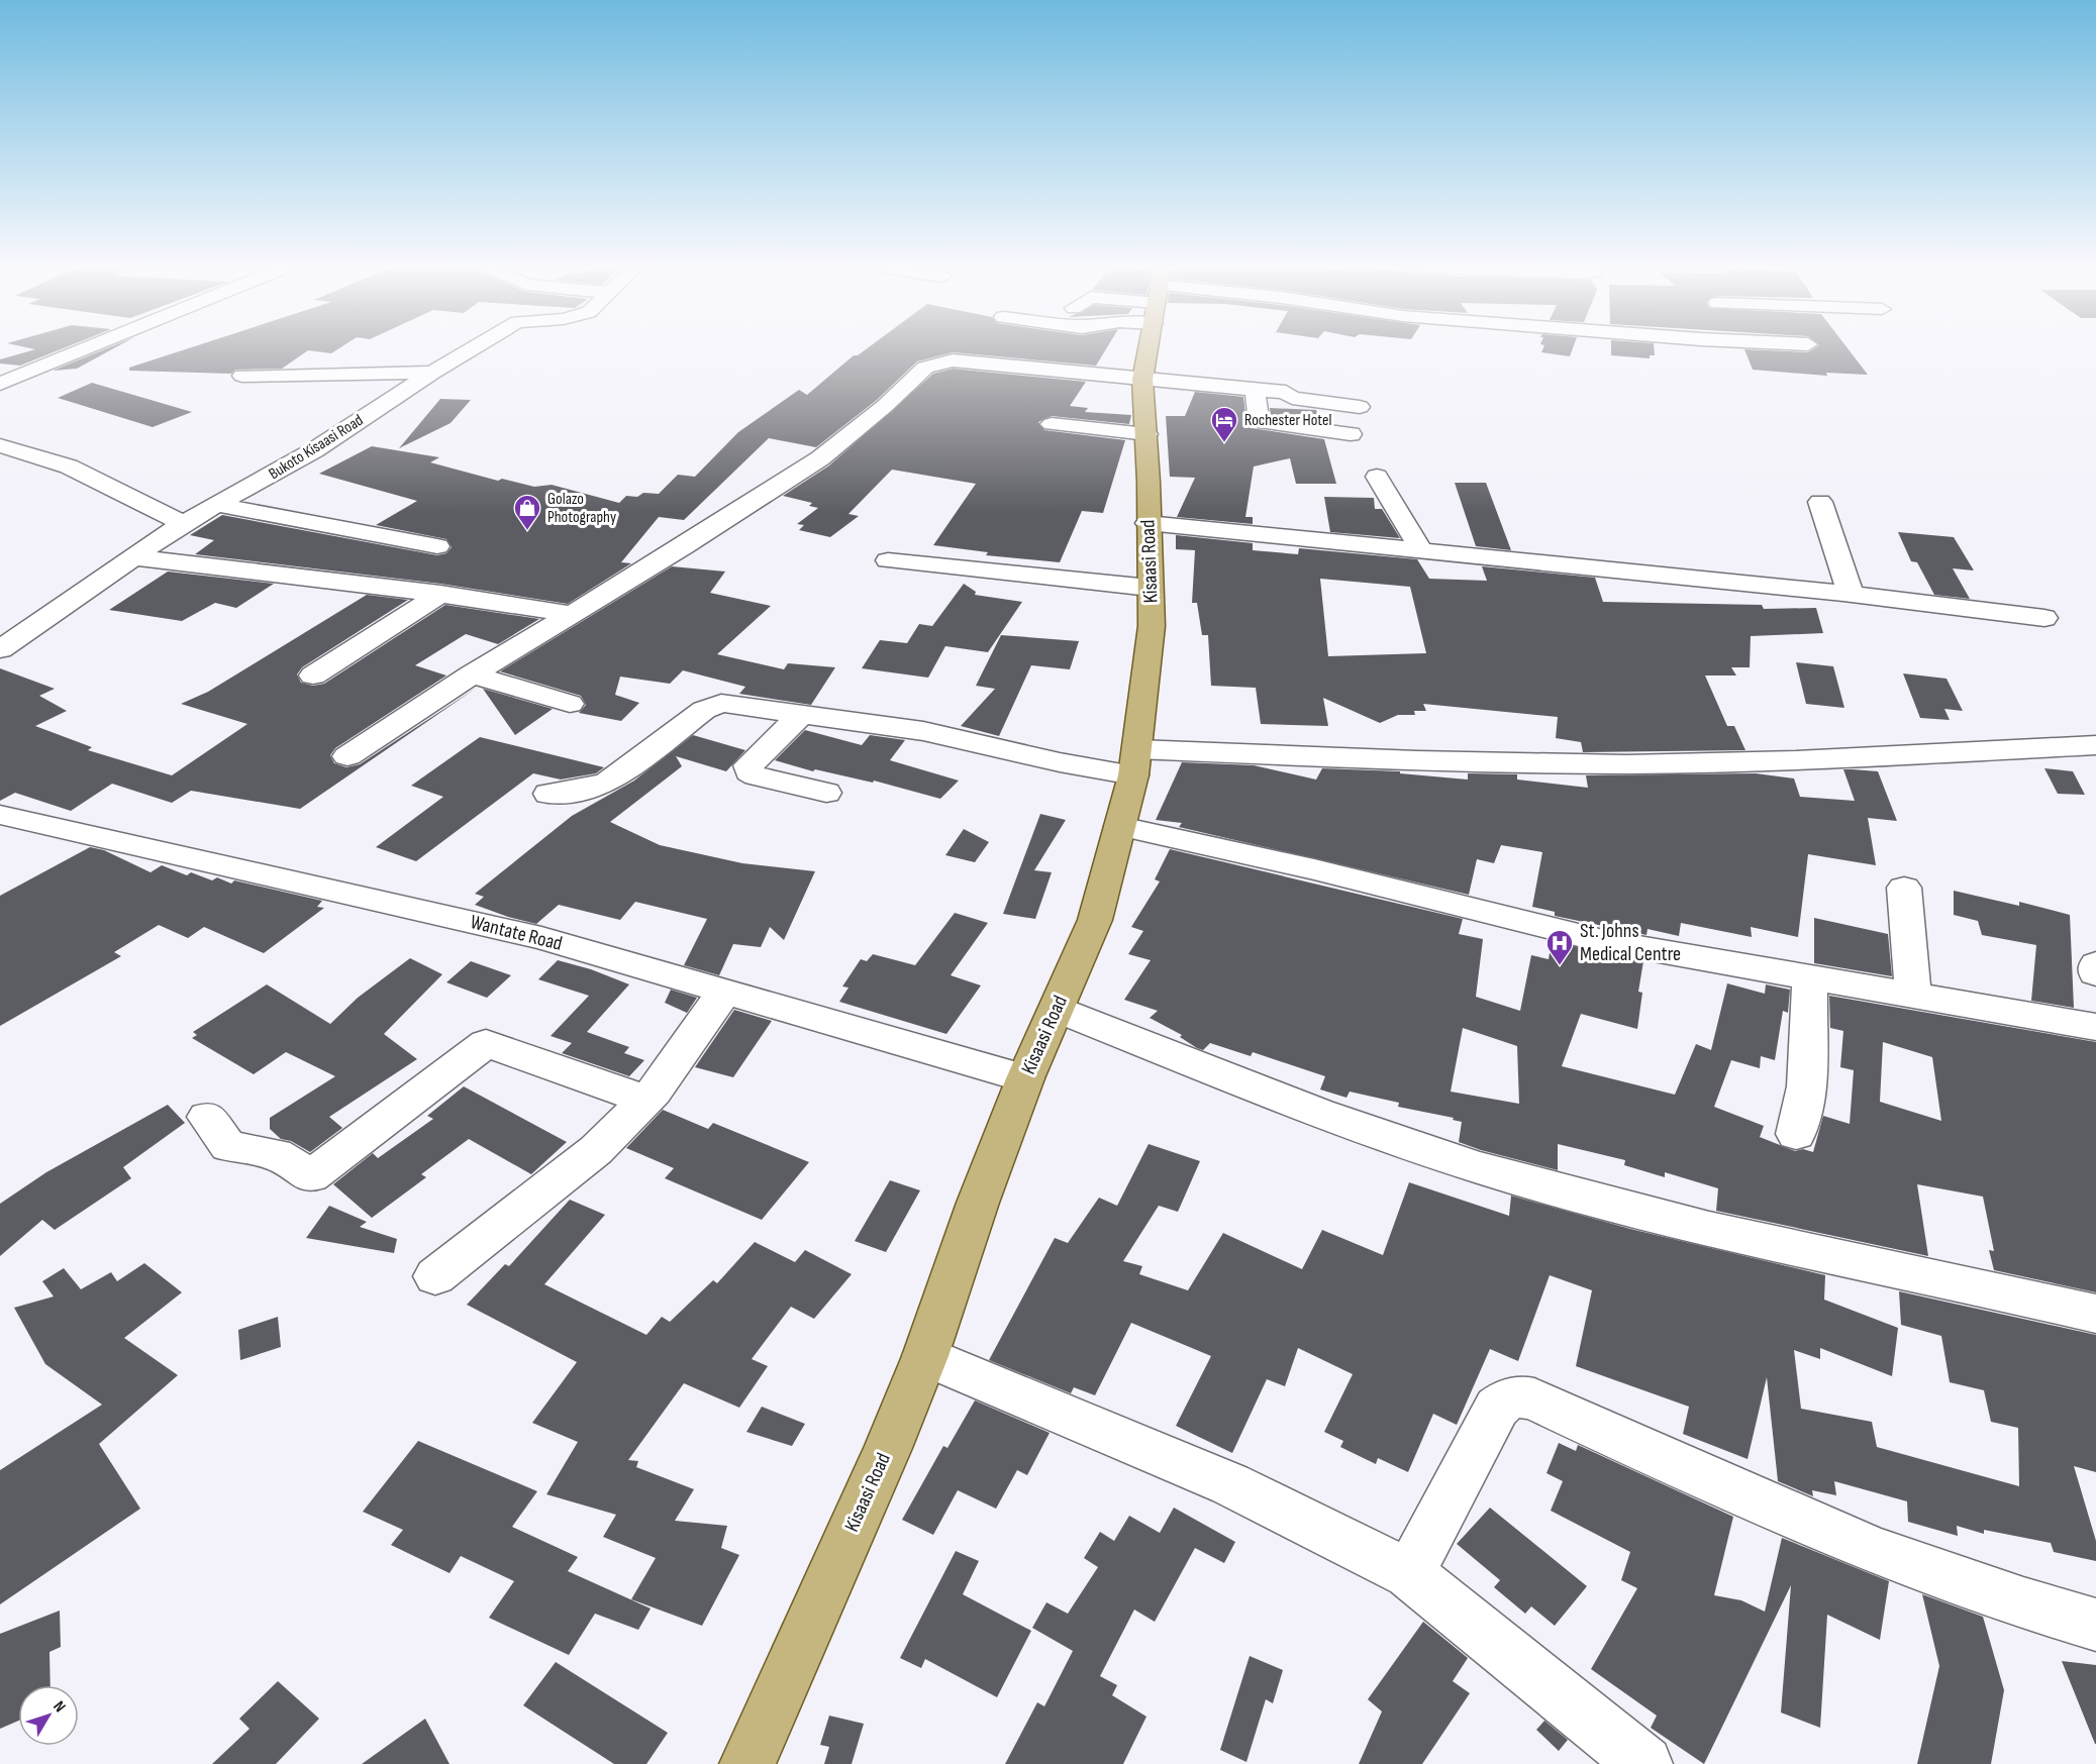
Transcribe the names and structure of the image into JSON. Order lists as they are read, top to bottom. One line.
{"streets":{"main road":["Kisaasi Road"],"street":["Bukoto Kisaasi Road","Wantate Road"]},"crossings":[["Kisaasi Road","Wantate Road"]],"places":{"hotel":["Rochester Hotel"],"shop":["Golazo Photography"],"hospital":["St. Johns Medical Centre"]},"north":"top right"}
